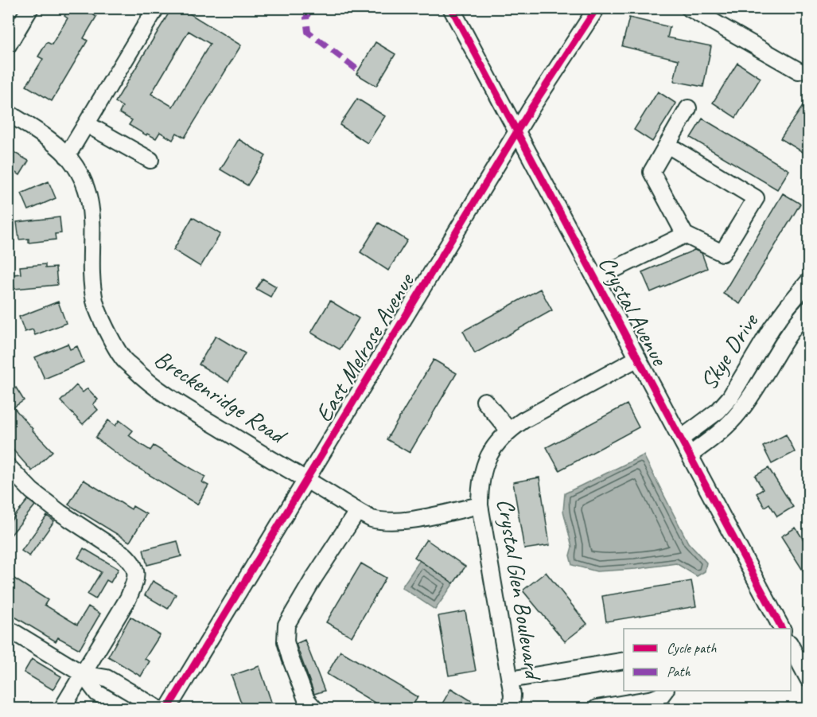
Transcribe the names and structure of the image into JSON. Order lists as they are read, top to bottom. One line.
{"streets":{"street":["Crystal Avenue","East Melrose Avenue","Skye Drive","Breckenridge Road","Crystal Glen Boulevard"]},"crossings":[["Crystal Avenue","East Melrose Avenue"],["Crystal Avenue","Skye Drive"],["Crystal Avenue","Crystal Glen Boulevard"],["East Melrose Avenue","Breckenridge Road"],["Breckenridge Road","Crystal Glen Boulevard"]],"legend":["Cycle path","Path"]}
